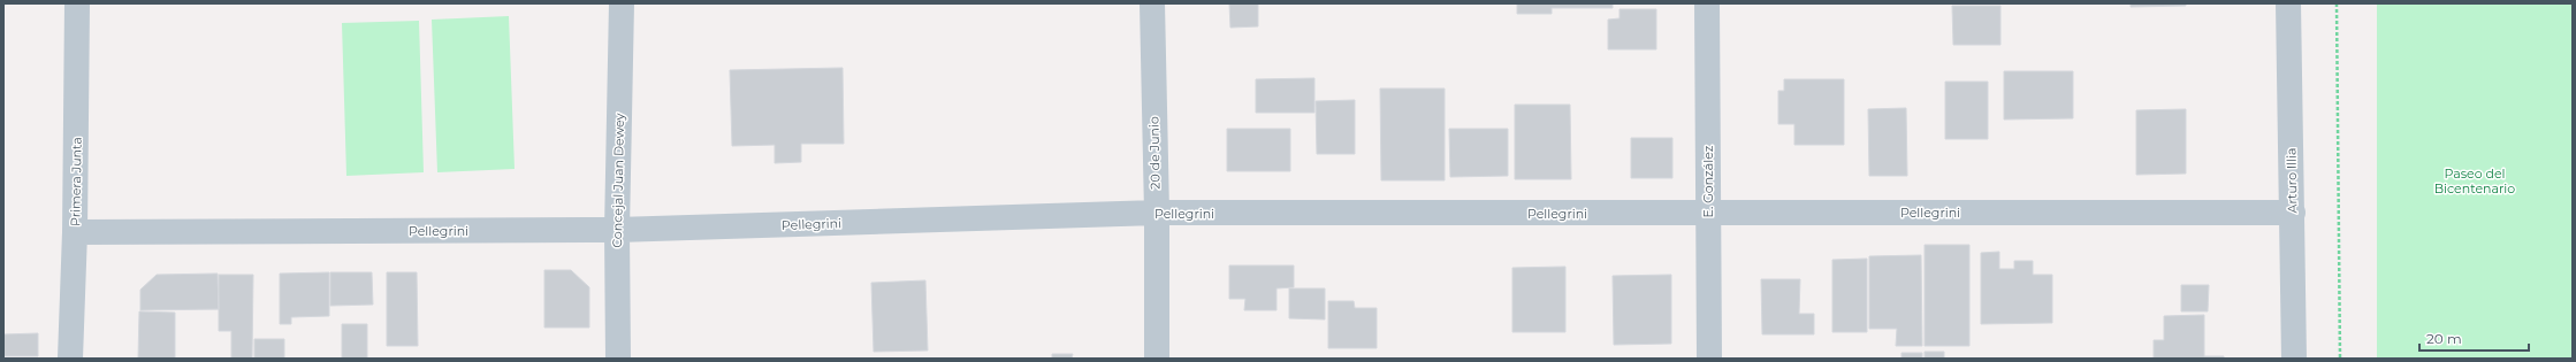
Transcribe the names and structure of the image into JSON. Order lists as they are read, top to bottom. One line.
{"streets":{"street":["20 de Junio","Concejal Juan Dewey","Arturo Illia","Primera Junta","E. González","Pellegrini"]},"crossings":[["20 de Junio","Pellegrini"],["Concejal Juan Dewey","Pellegrini"],["Arturo Illia","Pellegrini"],["Primera Junta","Pellegrini"],["E. González","Pellegrini"]],"parks":["Paseo del Bicentenario"],"scale_bar":"20 m"}
